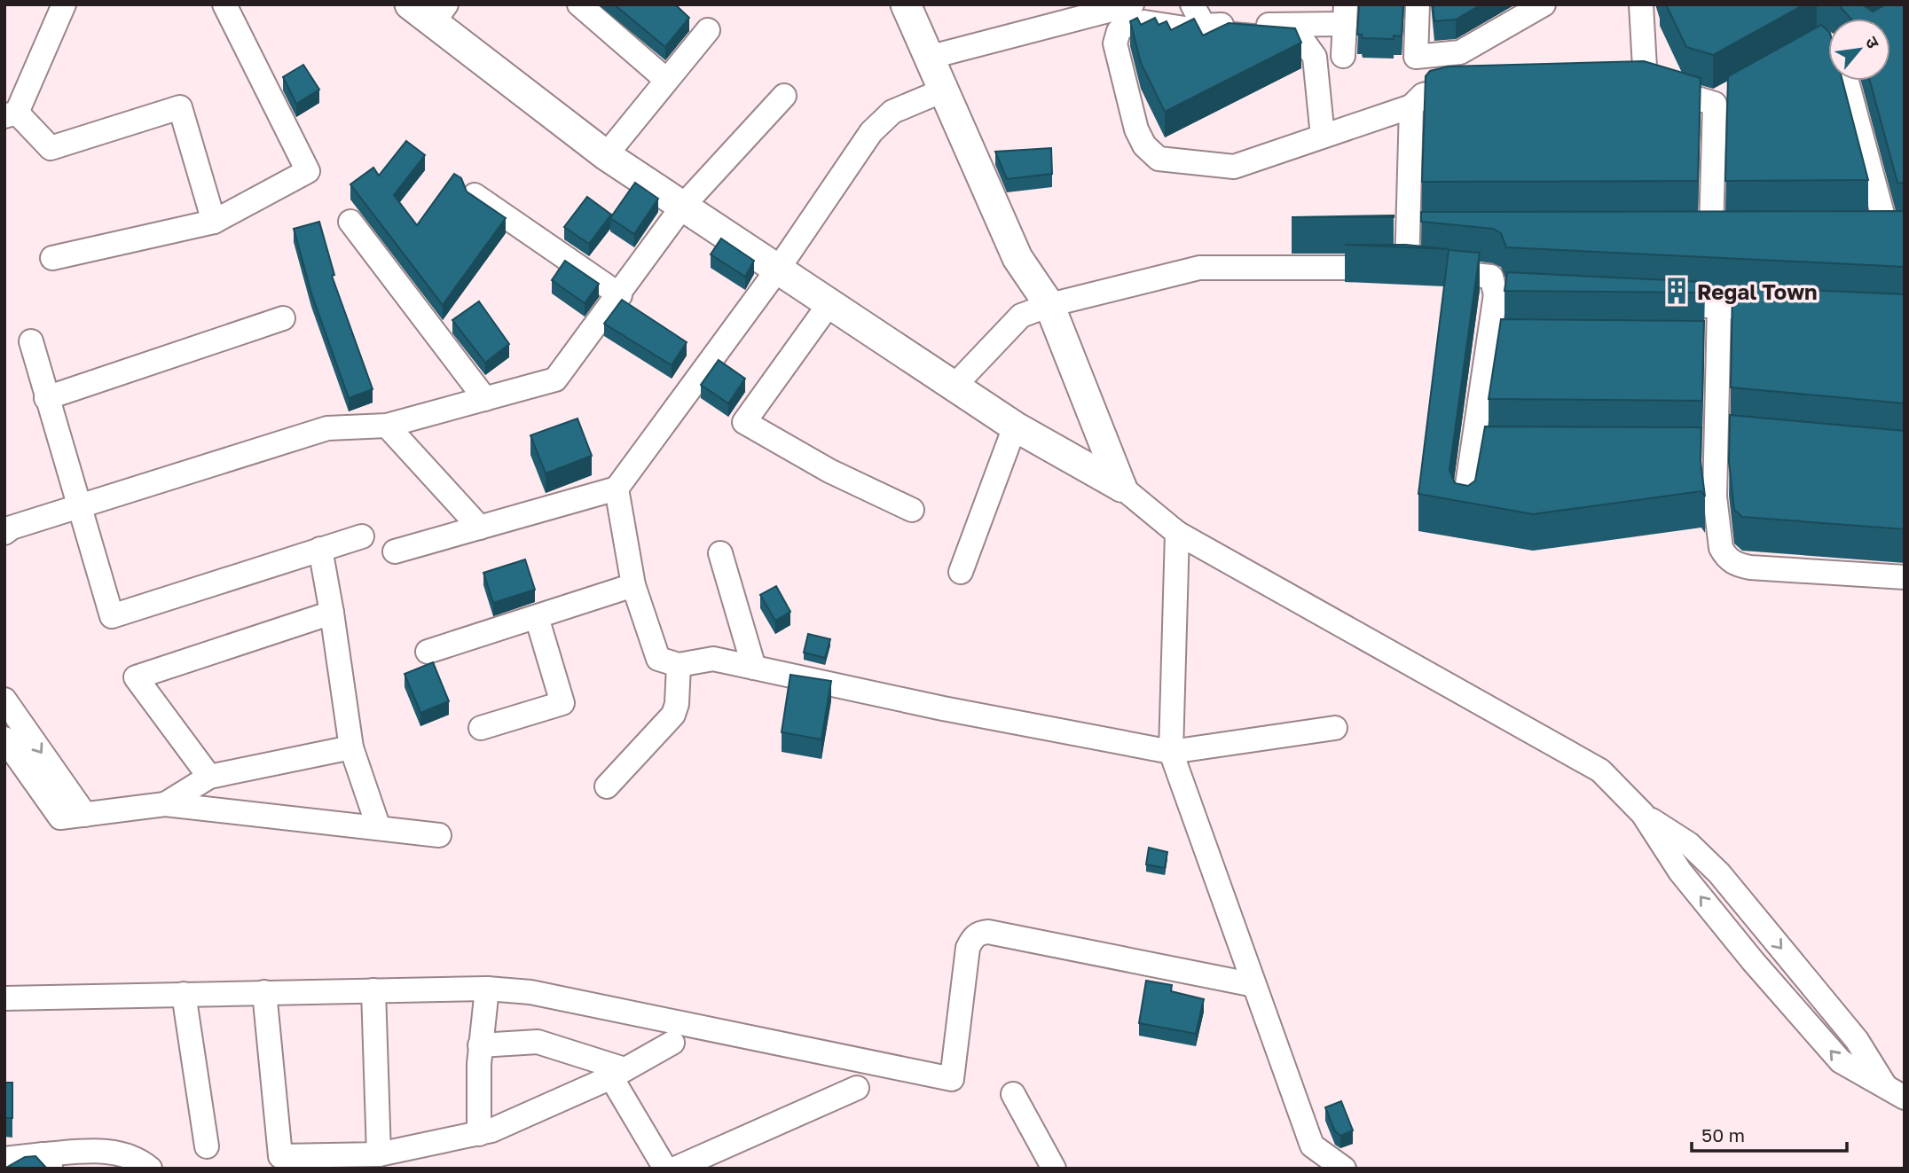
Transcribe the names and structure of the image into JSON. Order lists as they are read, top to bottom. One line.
{"places":{"building":["Regal Town"]},"scale_bar":"50 m","north":"top right"}
